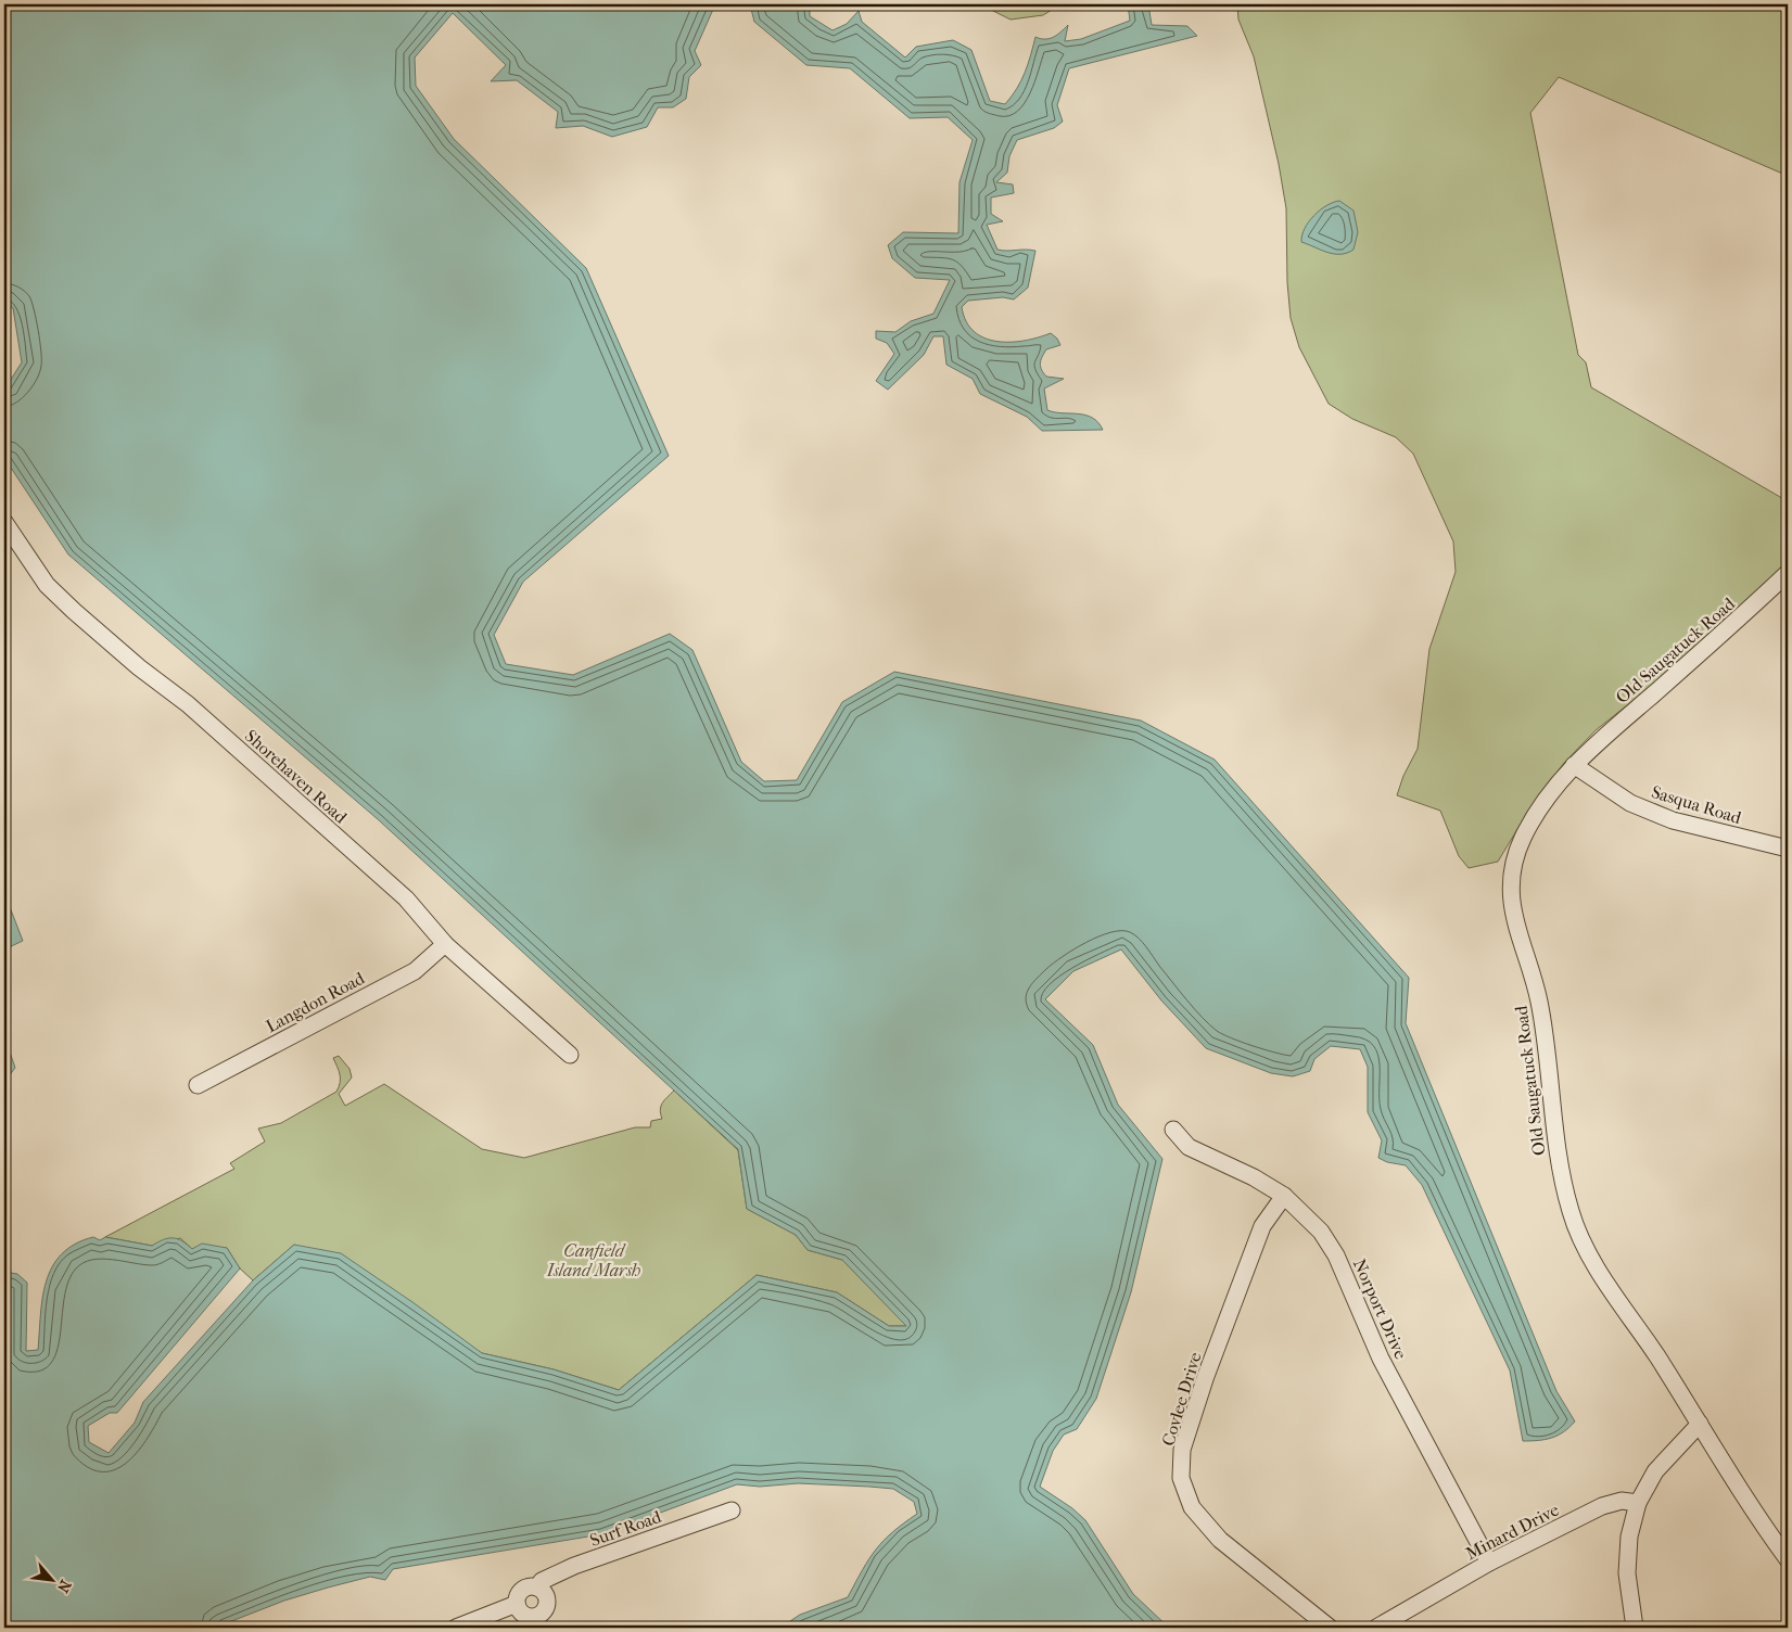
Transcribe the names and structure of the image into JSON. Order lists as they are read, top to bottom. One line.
{"streets":{"street":["Old Saugatuck Road","Shorehaven Road","Sasqua Road","Langdon Road","Norport Drive","Covlee Drive","Surf Road","Minard Drive"]},"crossings":[["Old Saugatuck Road","Sasqua Road"],["Shorehaven Road","Langdon Road"],["Norport Drive","Covlee Drive"],["Norport Drive","Minard Drive"]],"parks":["Canfield Island Marsh"],"north":"bottom right"}
